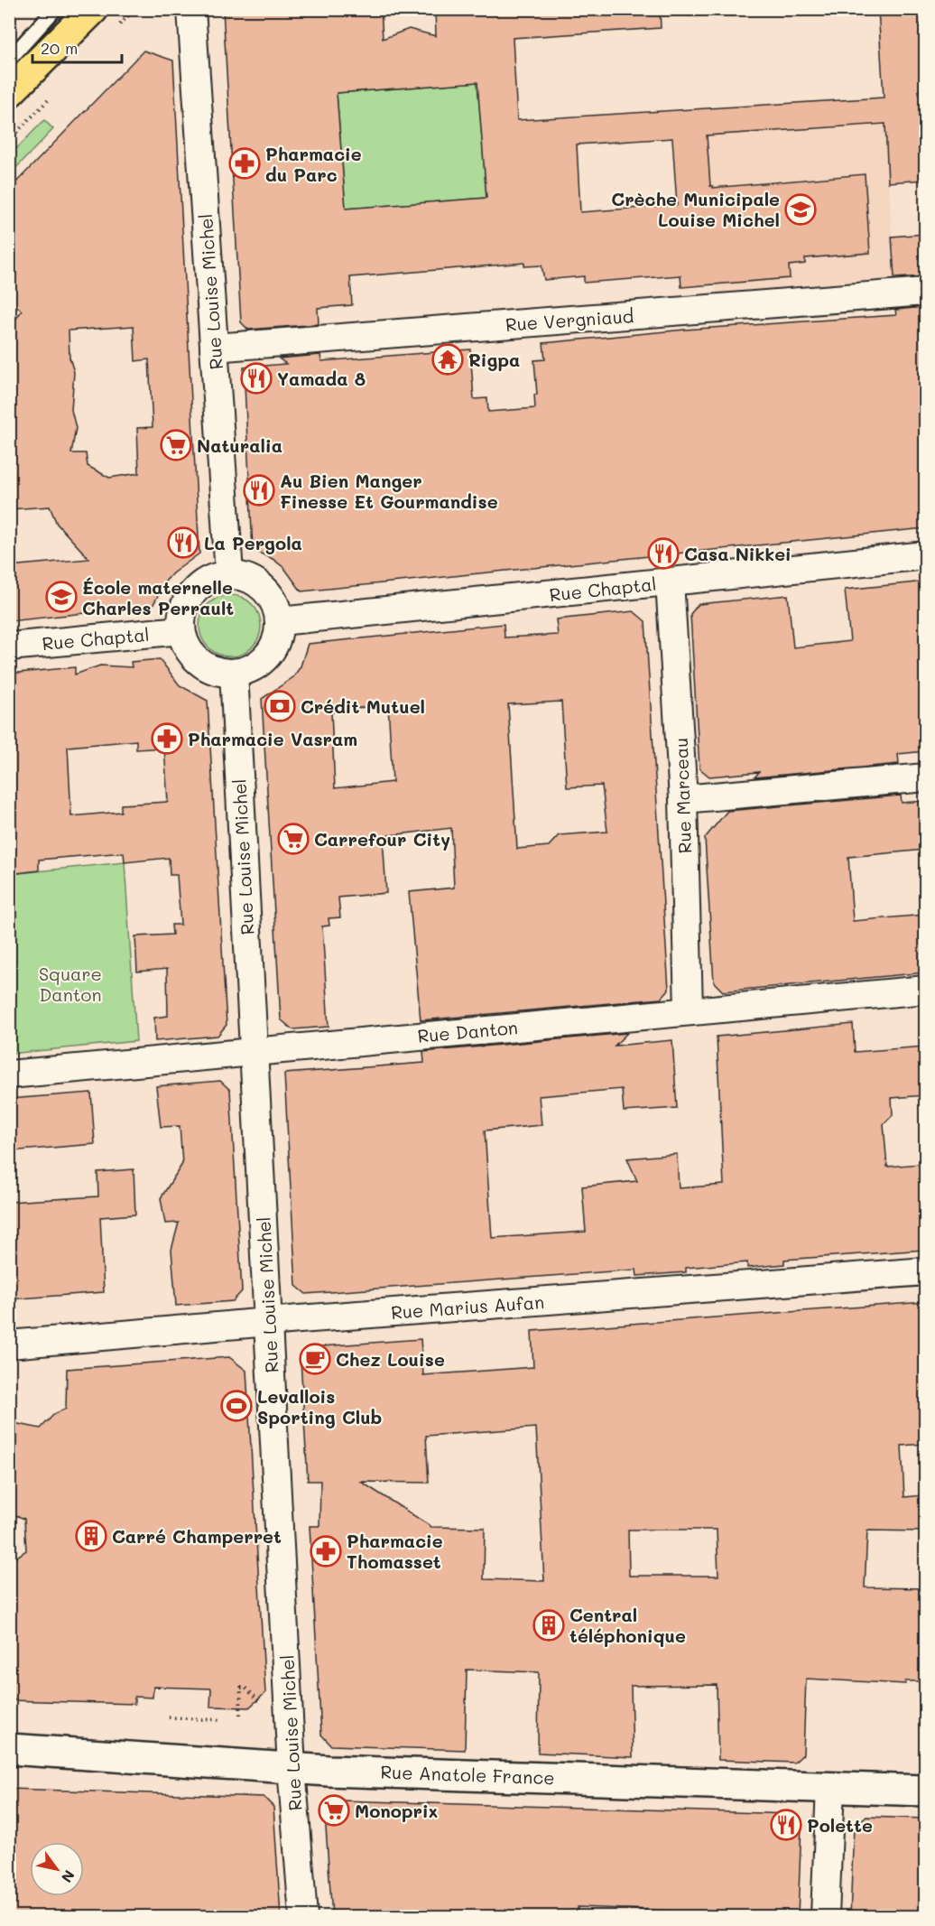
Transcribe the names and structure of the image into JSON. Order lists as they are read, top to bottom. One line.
{"streets":{"main road":["Rue Anatole France"],"street":["Rue Louise Michel","Rue Vergniaud","Rue Chaptal","Rue Marceau","Rue Danton","Rue Marius Aufan"]},"crossings":[["Rue Louise Michel","Rue Vergniaud"],["Rue Louise Michel","Rue Chaptal"],["Rue Louise Michel","Rue Danton"],["Rue Louise Michel","Rue Marius Aufan"],["Rue Louise Michel","Rue Anatole France"],["Rue Chaptal","Rue Marceau"],["Rue Marceau","Rue Danton"]],"parks":["Square Danton"],"places":{"pharmacy":["Pharmacie du Parc","Pharmacie Vasram","Pharmacie Thomasset"],"school or university":["Crèche Municipale Louise Michel","École maternelle Charles Perrault"],"temple":["Rigpa"],"restaurant":["Yamada 8","Au Bien Manger Finesse Et Gourmandise","La Pergola","Casa Nikkei","Polette"],"supermarket":["Naturalia","Carrefour City","Monoprix"],"bank":["Crédit Mutuel"],"cafe":["Chez Louise"],"sports":["Levallois Sporting Club"],"building":["Carré Champerret","Central téléphonique"]},"scale_bar":"20 m","north":"bottom right"}
